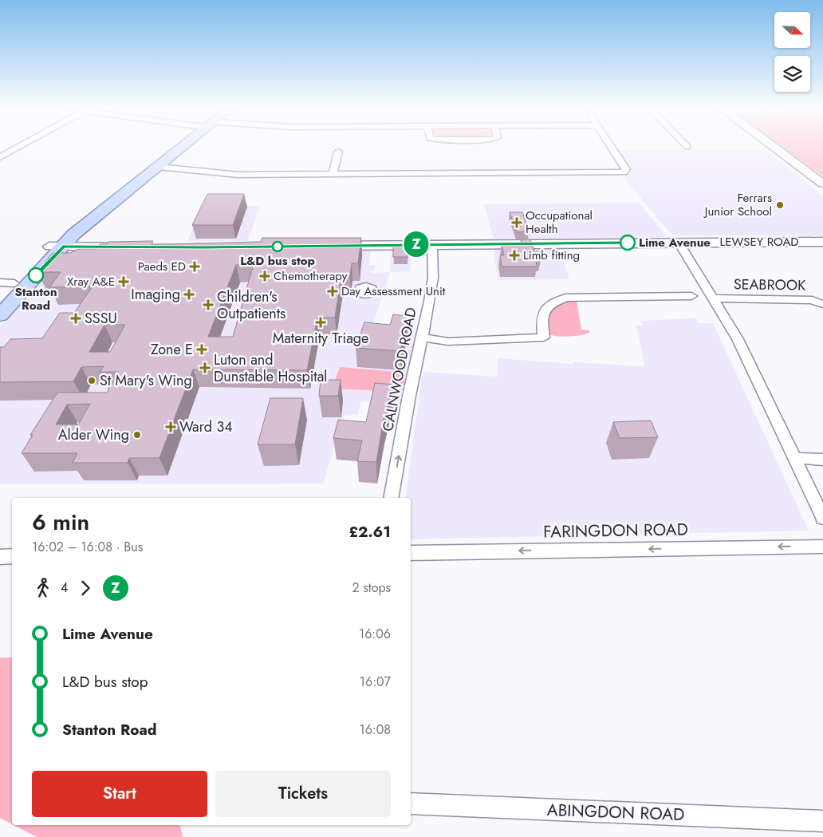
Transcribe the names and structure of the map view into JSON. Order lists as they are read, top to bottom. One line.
{"streets":{"street":["LEWSEY ROAD","SEABROOK","CALNWOOD ROAD","FARINGDON ROAD","ABINGDON ROAD"]},"crossings":[["LEWSEY ROAD","CALNWOOD ROAD"]],"one_way":["CALNWOOD ROAD","FARINGDON ROAD"],"places":{"other":["Ferrars Junior School","Lime Avenue","L&D bus stop","Stanton Road","St Mary's Wing","Alder Wing"],"health":["Occupational Health","Limb fitting","Paeds ED","Chemotherapy","Xray A&E","Day Assessment Unit","Imaging","Children's Outpatients","SSSU","Maternity Triage","Zone E","Luton and Dunstable Hospital","Ward 34"]},"lines":["bus line Z"],"north":"right","page":{"on_map":"Z","heading":["6 min","16:02 – 16:08 · Bus","£2.61"],"legs":["4","Z","2 stops"],"list":[{"name":"Lime Avenue","value":"16:06"},{"name":"L&D bus stop","value":"16:07"},{"name":"Stanton Road","value":"16:08"}],"buttons":["Start","Tickets"]}}
